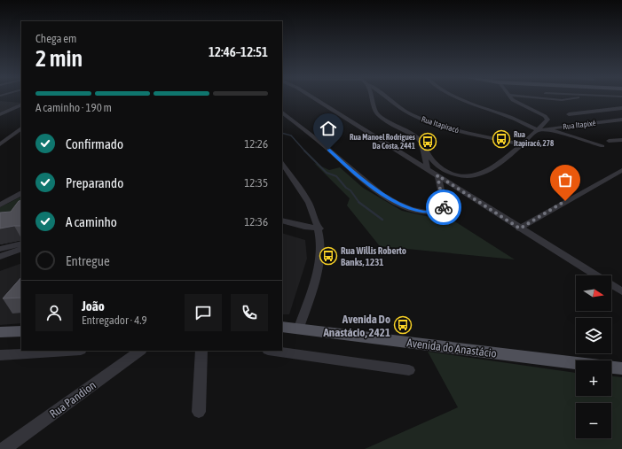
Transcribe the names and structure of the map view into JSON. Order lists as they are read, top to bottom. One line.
{"streets":{"main road":["Avenida do Anastácio"],"street":["Rua Itapiracó","Rua Itapixé","Rua Pandion"]},"places":{"bus stop":["Rua Itapiracó, 278","Rua Manoel Rodrigues Da Costa, 2441","Rua Willis Roberto Banks, 1231","Avenida Do Anastácio, 2421"]},"north":"right","page":{"heading":["2 min","Chega em","12:46–12:51"],"panel":["João","Entregador · 4.9"],"bar":"A caminho · 190 m","list":[["Confirmado","12:26"],["Preparando","12:35"],["A caminho","12:36"],"Entregue"],"map_buttons":["+","−"]}}
